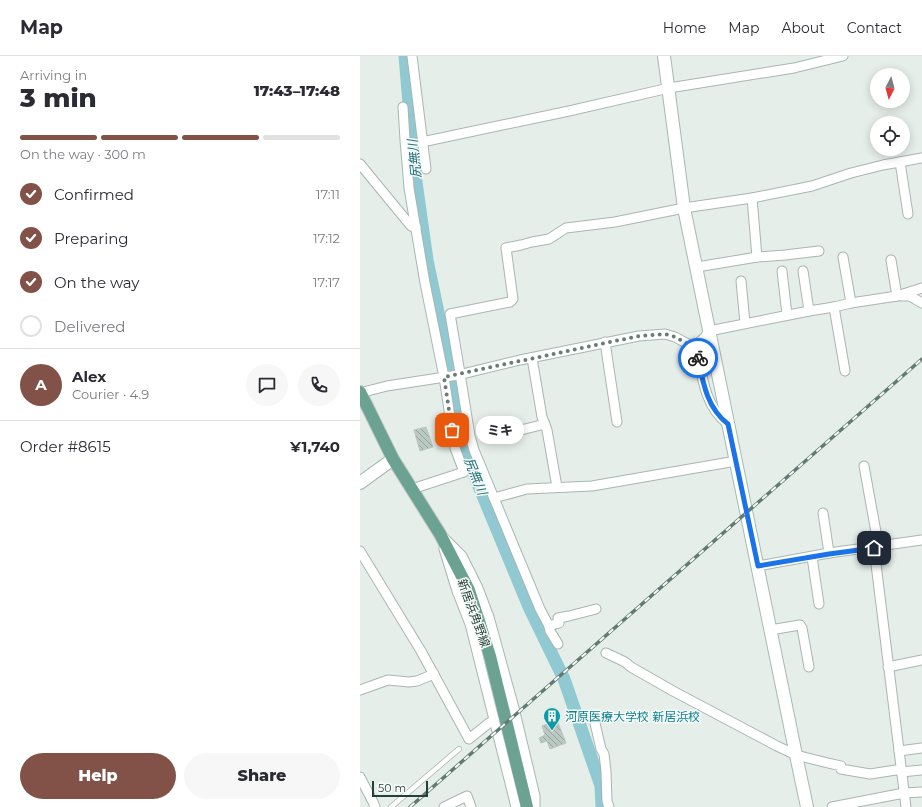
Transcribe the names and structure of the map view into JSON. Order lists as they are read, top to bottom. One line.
{"streets":{"main road":["新居浜角野線"]},"water":["尻無川"],"places":{"other":["ミキ"],"building":["河原医療大学校 新居浜校"]},"scale_bar":"50 m","north":"bottom","page":{"header":"Map","nav":["Home","Map","About","Contact"],"heading":["3 min","Arriving in","17:43–17:48"],"panel":["Alex","Courier · 4.9","Order #8615","¥1,740"],"bar":"On the way · 300 m","list":[["Confirmed","17:11"],["Preparing","17:12"],["On the way","17:17"],"Delivered"],"round":"A","bubble":"ミキ","buttons":["Help","Share"],"scale":"50 m"}}
